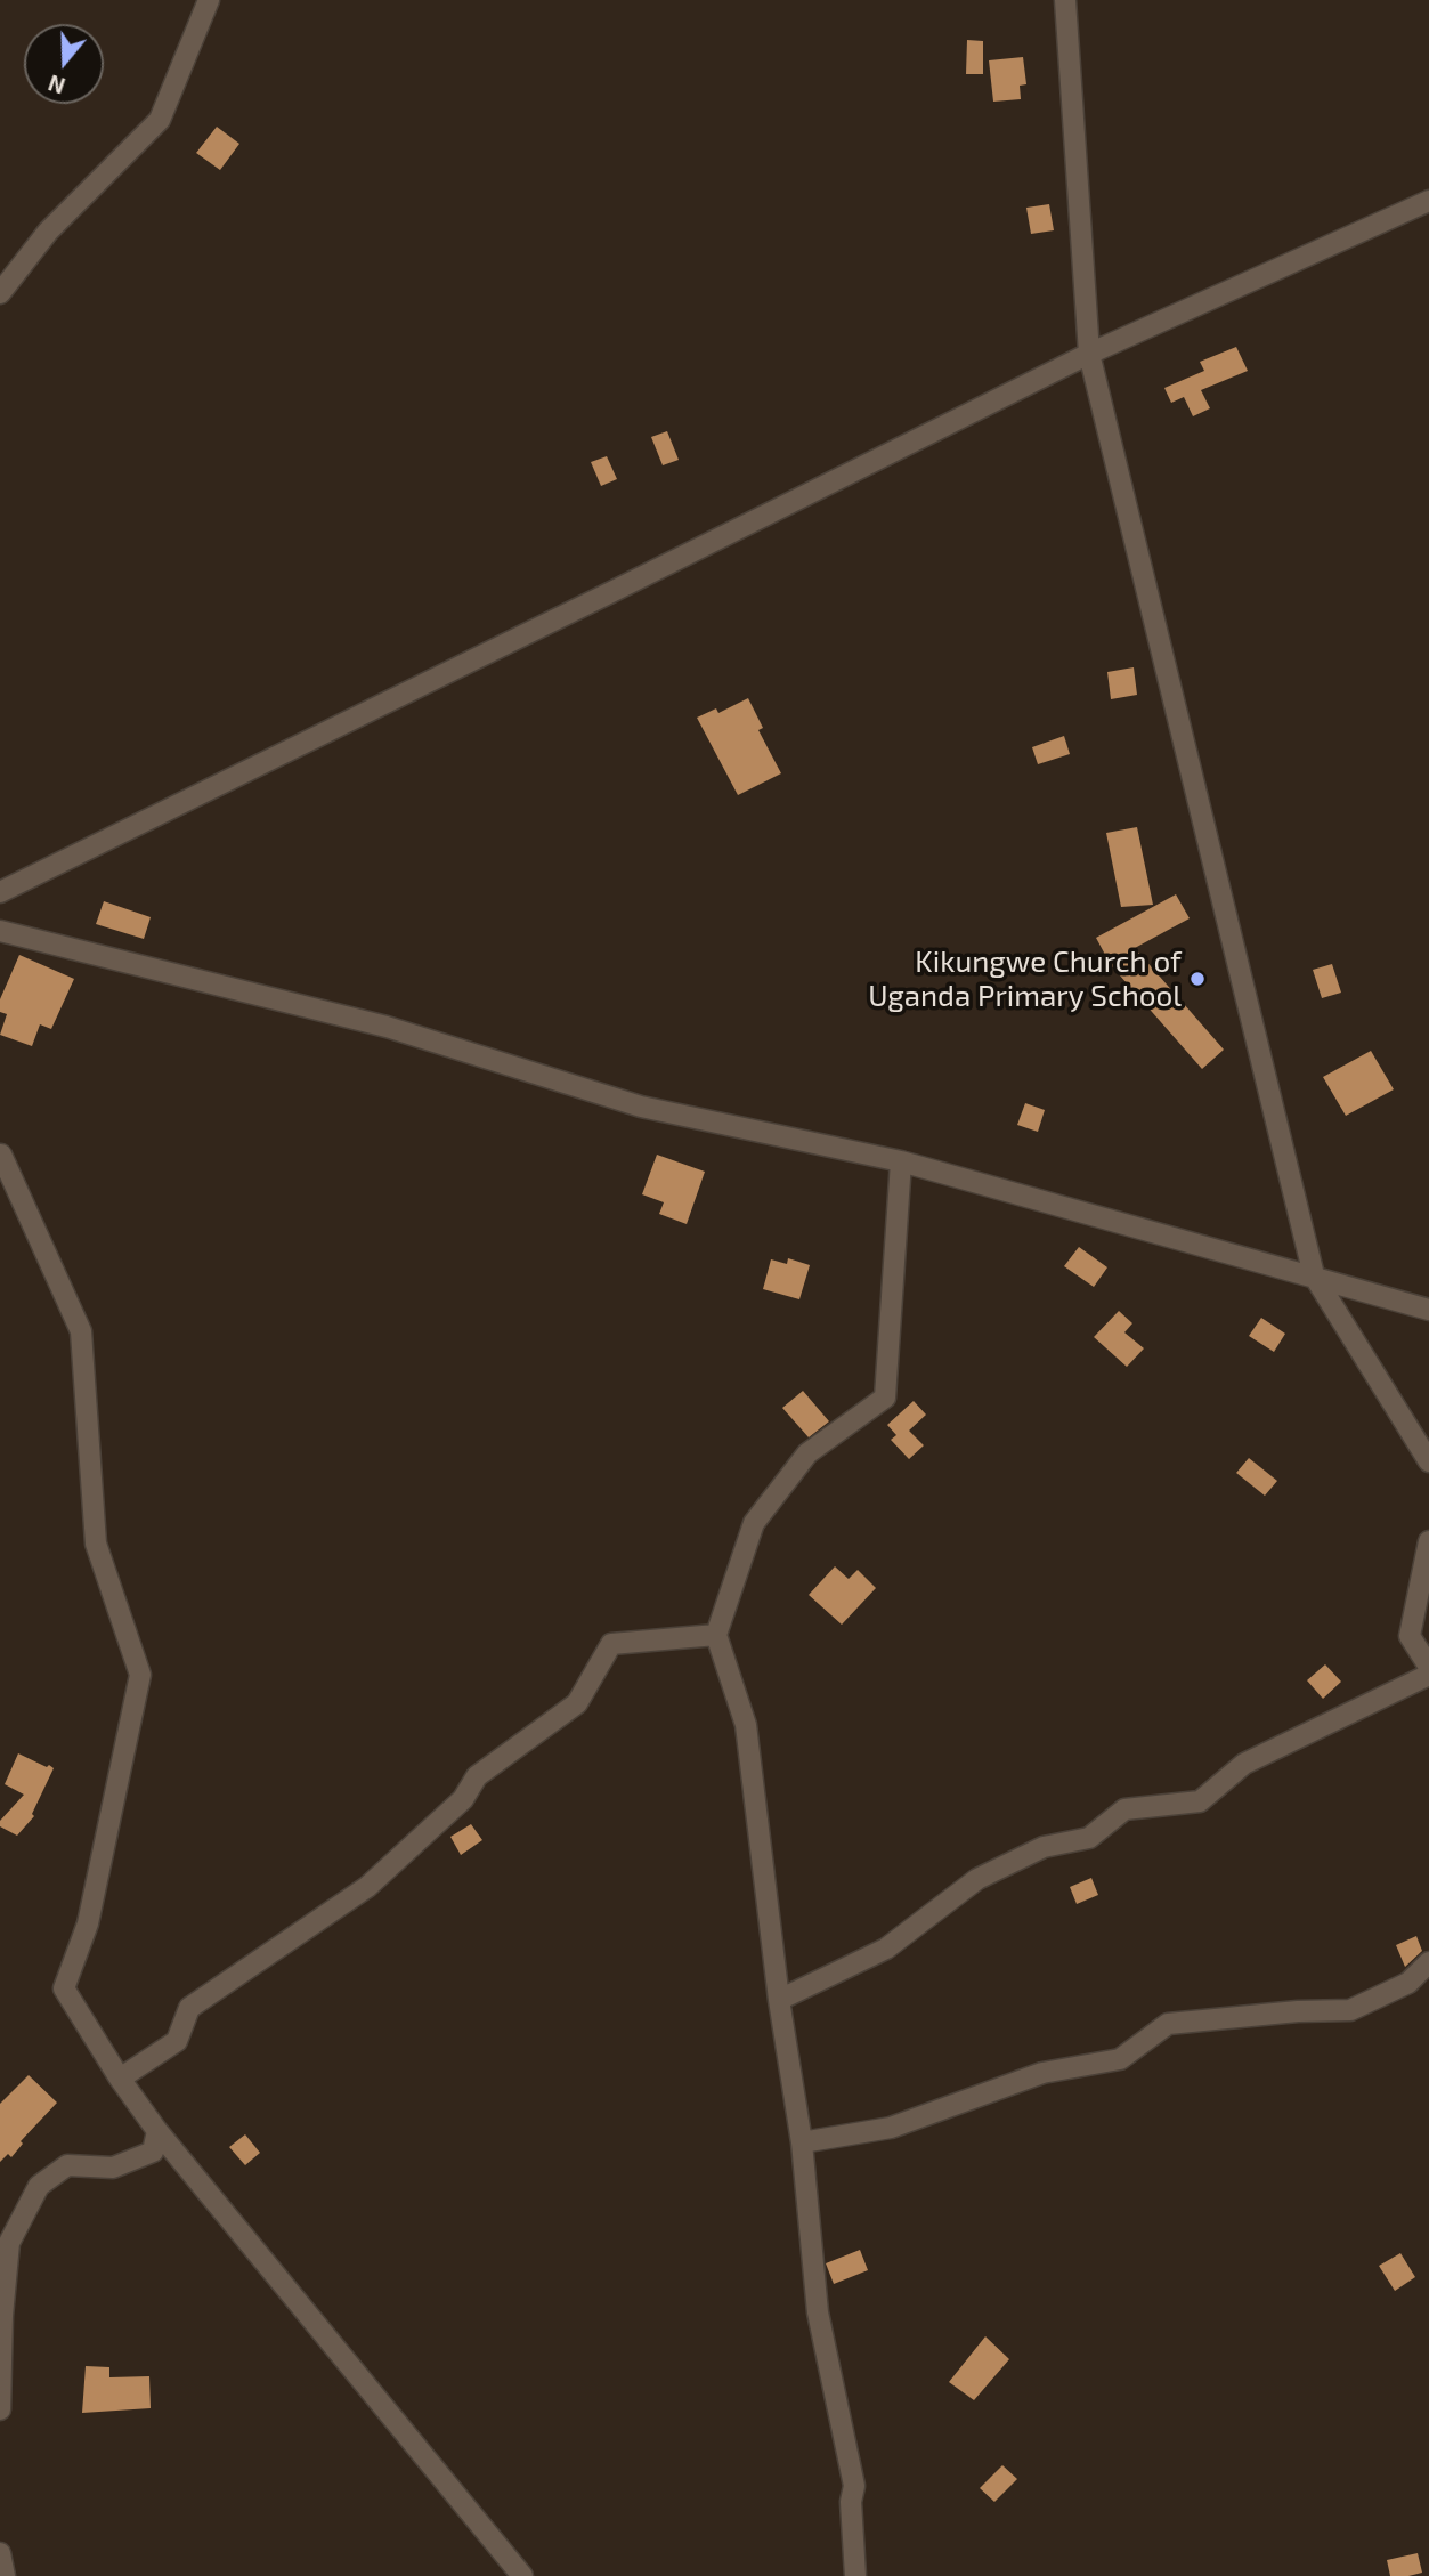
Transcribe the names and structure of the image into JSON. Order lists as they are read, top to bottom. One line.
{"places":["Kikungwe Church of Uganda Primary School"],"north":"bottom"}
